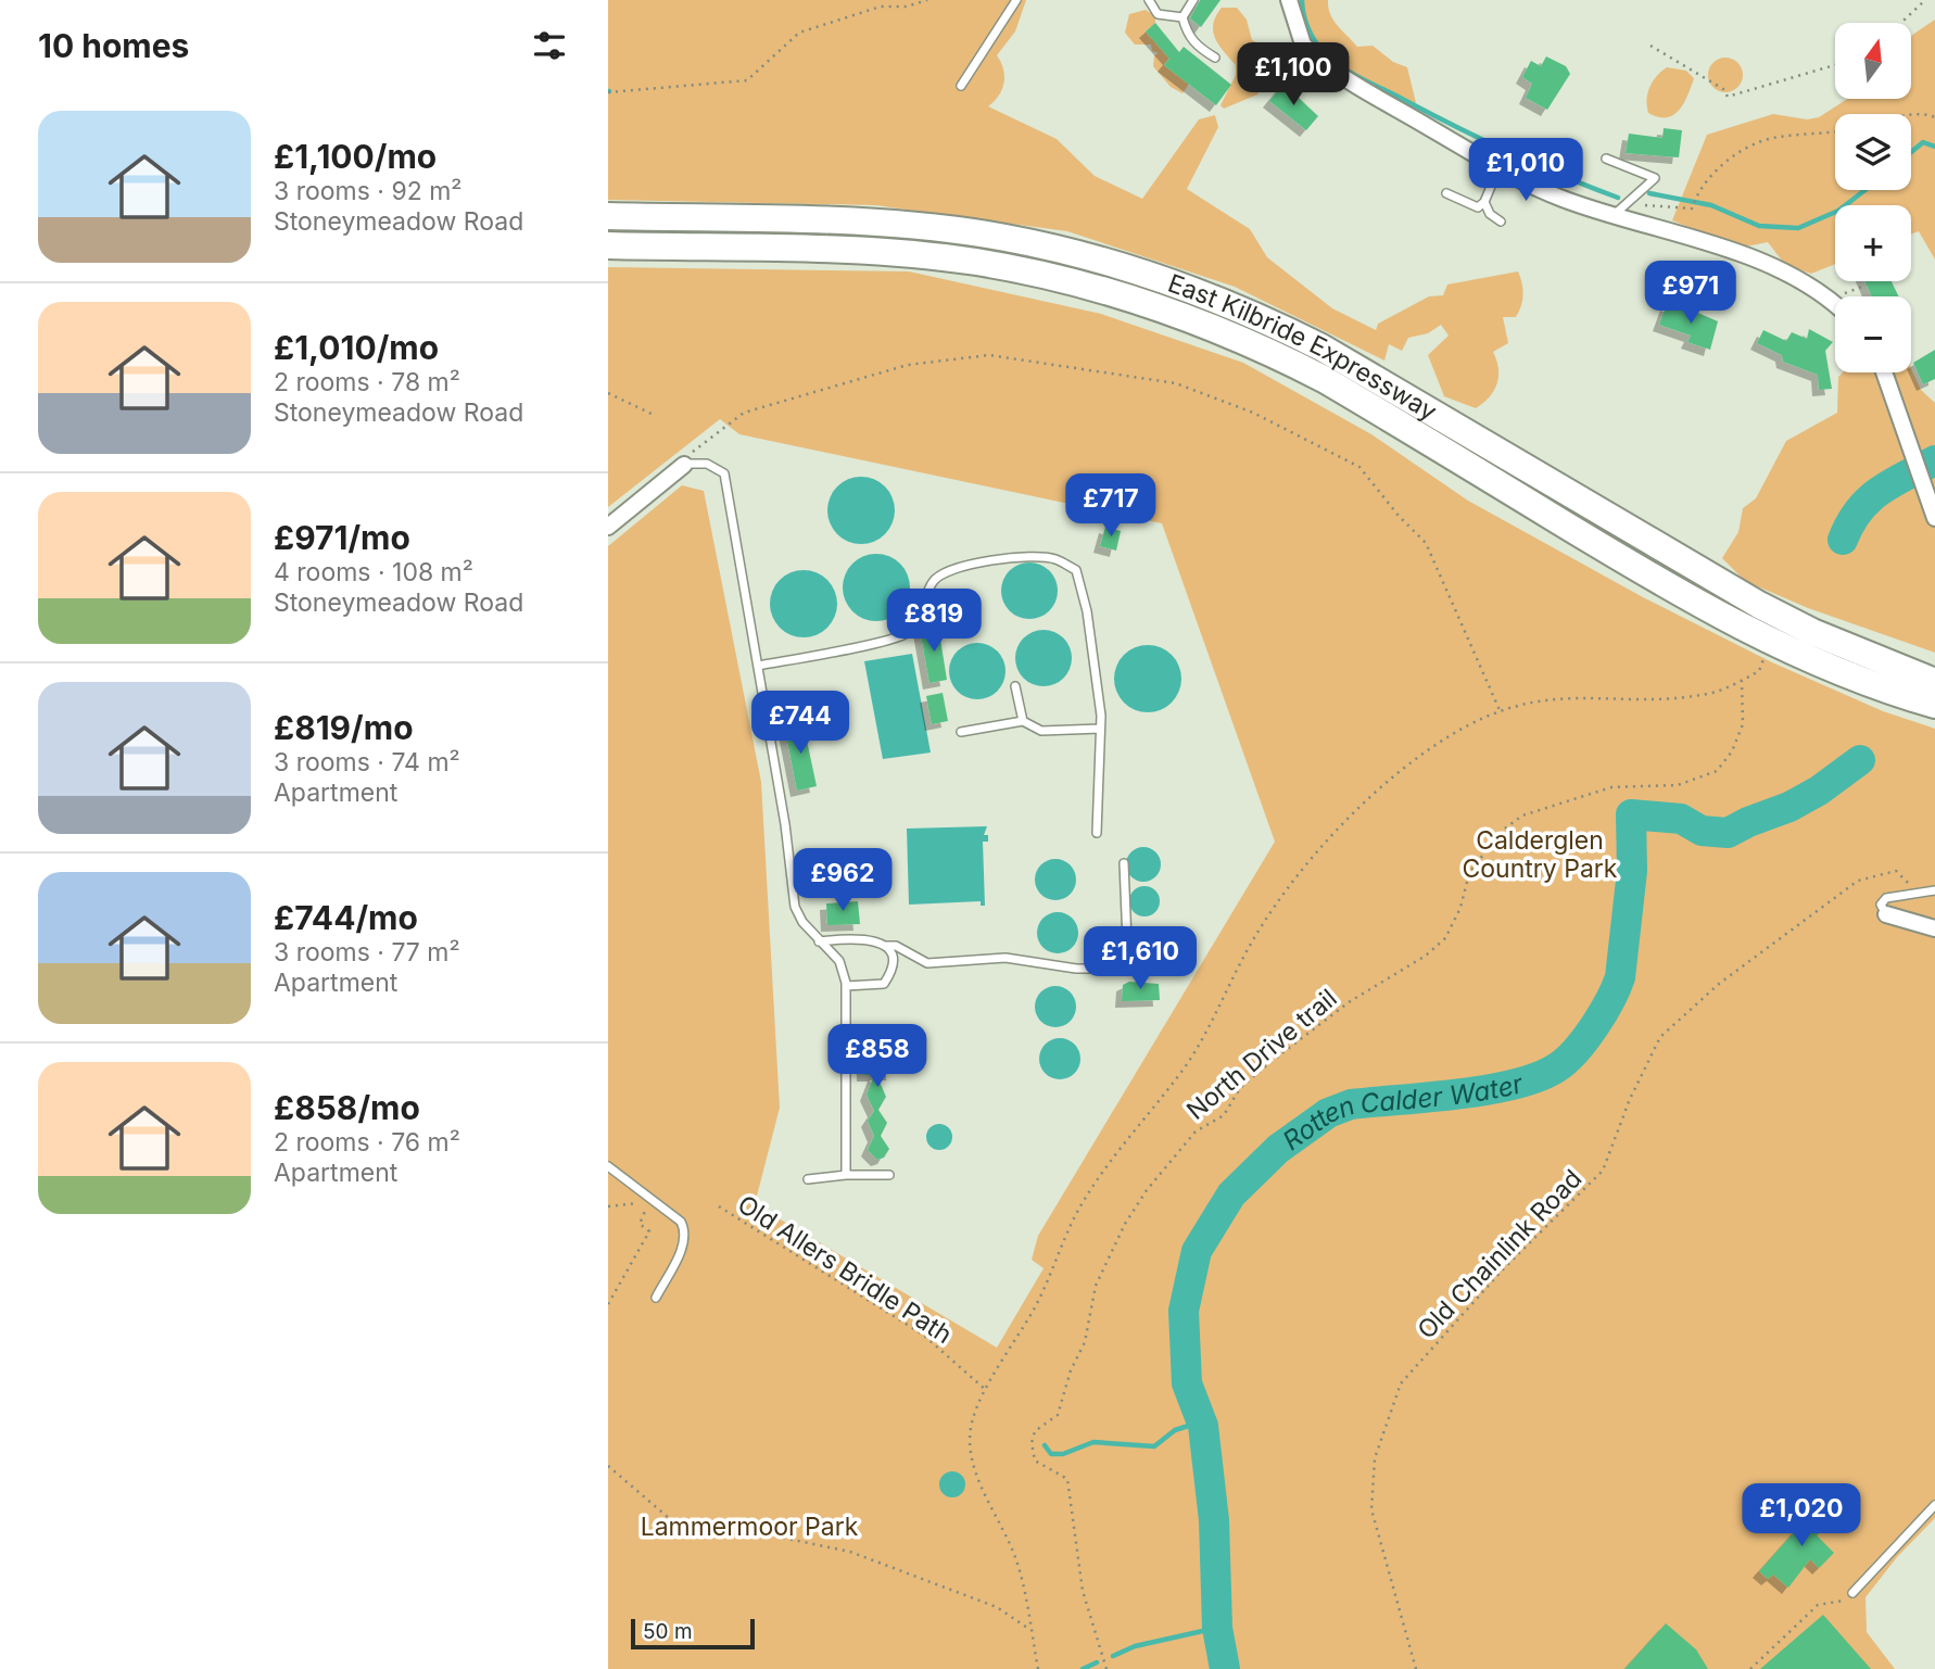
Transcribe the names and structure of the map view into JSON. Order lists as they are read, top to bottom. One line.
{"streets":{"highway":["East Kilbride Expressway"],"path":["North Drive trail","Old Chainlink Road","Old Allers Bridle Path"]},"water":["Rotten Calder Water"],"parks":["Calderglen Country Park","Lammermoor Park"],"scale_bar":"50 m","north":"top","page":{"heading":"10 homes","map_buttons":["+","−"],"price":["£1,100","£1,010","£971","£717","£819","£744","£962","£1,610","£858","£1,020"],"list":[{"name":"£1,100/mo","note":"3 rooms · 92 m² · Stoneymeadow Road"},{"name":"£1,010/mo","note":"2 rooms · 78 m² · Stoneymeadow Road"},{"name":"£971/mo","note":"4 rooms · 108 m² · Stoneymeadow Road"},{"name":"£819/mo","note":"3 rooms · 74 m² · Apartment"},{"name":"£744/mo","note":"3 rooms · 77 m² · Apartment"},{"name":"£858/mo","note":"2 rooms · 76 m² · Apartment"}],"scale":"50 m"}}
